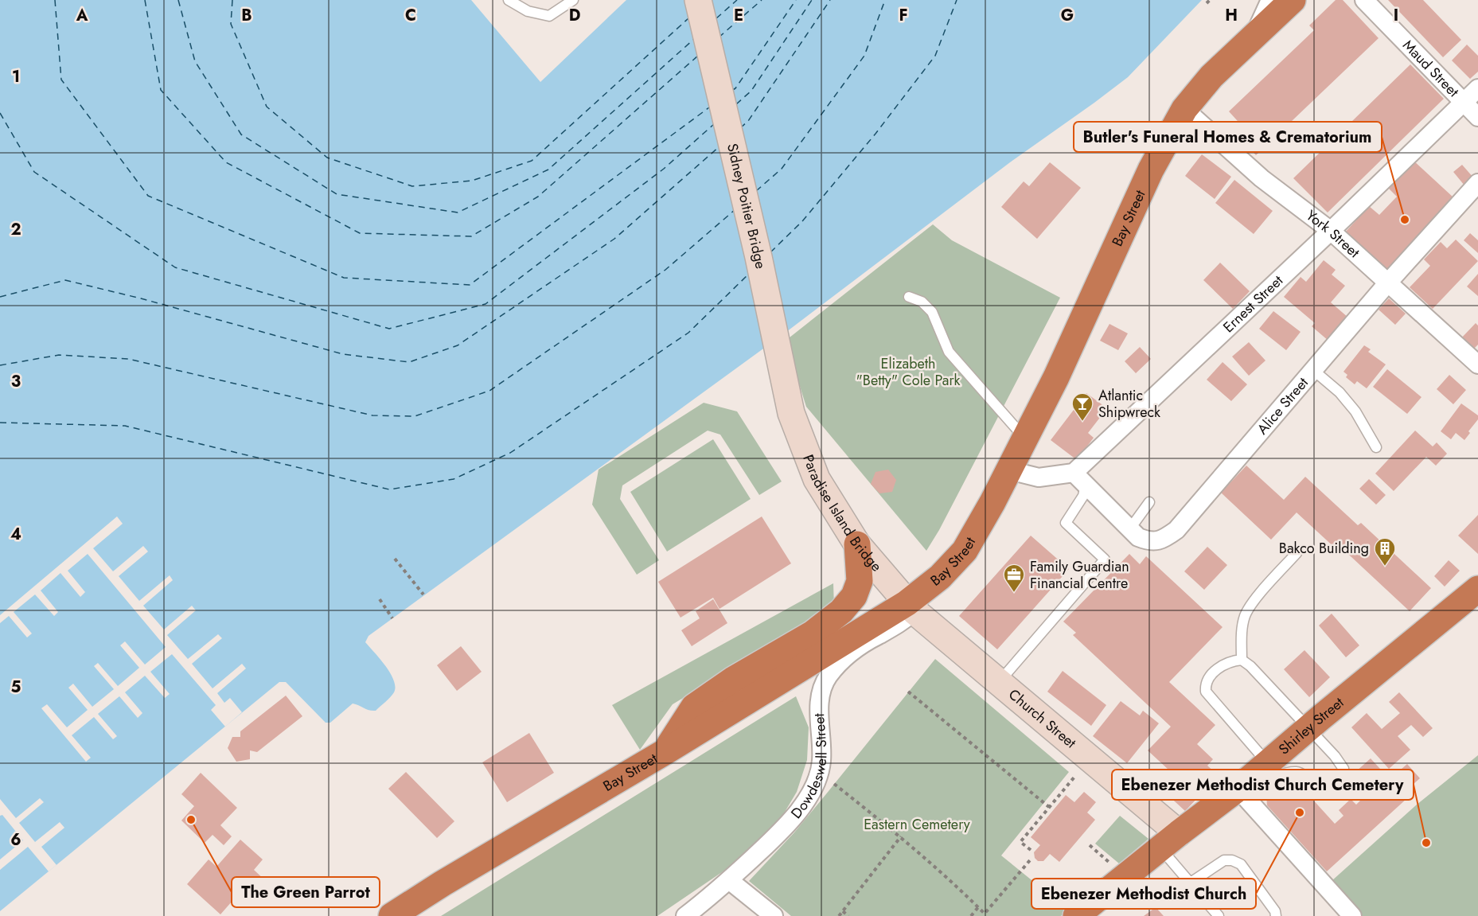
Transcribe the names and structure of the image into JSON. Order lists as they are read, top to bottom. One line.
{"streets":{"highway":["Bay Street","Shirley Street"],"main road":["Sidney Poitier Bridge","Paradise Island Bridge","Church Street"],"street":["Maud Street","York Street","Ernest Street","Alice Street","Dowdeswell Street"]},"crossings":[["Maud Street","Ernest Street"],["Sidney Poitier Bridge","Paradise Island Bridge"],["Bay Street","York Street"],["Bay Street","Paradise Island Bridge"],["Bay Street","Church Street"],["Bay Street","Dowdeswell Street"],["York Street","Ernest Street"],["York Street","Alice Street"],["Ernest Street","Alice Street"],["Paradise Island Bridge","Church Street"],["Paradise Island Bridge","Dowdeswell Street"],["Church Street","Shirley Street"],["Church Street","Dowdeswell Street"]],"parks":["Elizabeth \"Betty\" Cole Park","Eastern Cemetery"],"places":{"other":["Butler's Funeral Homes & Crematorium","Ebenezer Methodist Church","The Green Parrot","Ebenezer Methodist Church Cemetery"],"bar":["Atlantic Shipwreck"],"building":["Bakco Building"],"office":["Family Guardian Financial Centre"]},"grid":{"columns":["A","B","C","D","E","F","G","H","I"],"rows":["1","2","3","4","5","6"]}}
